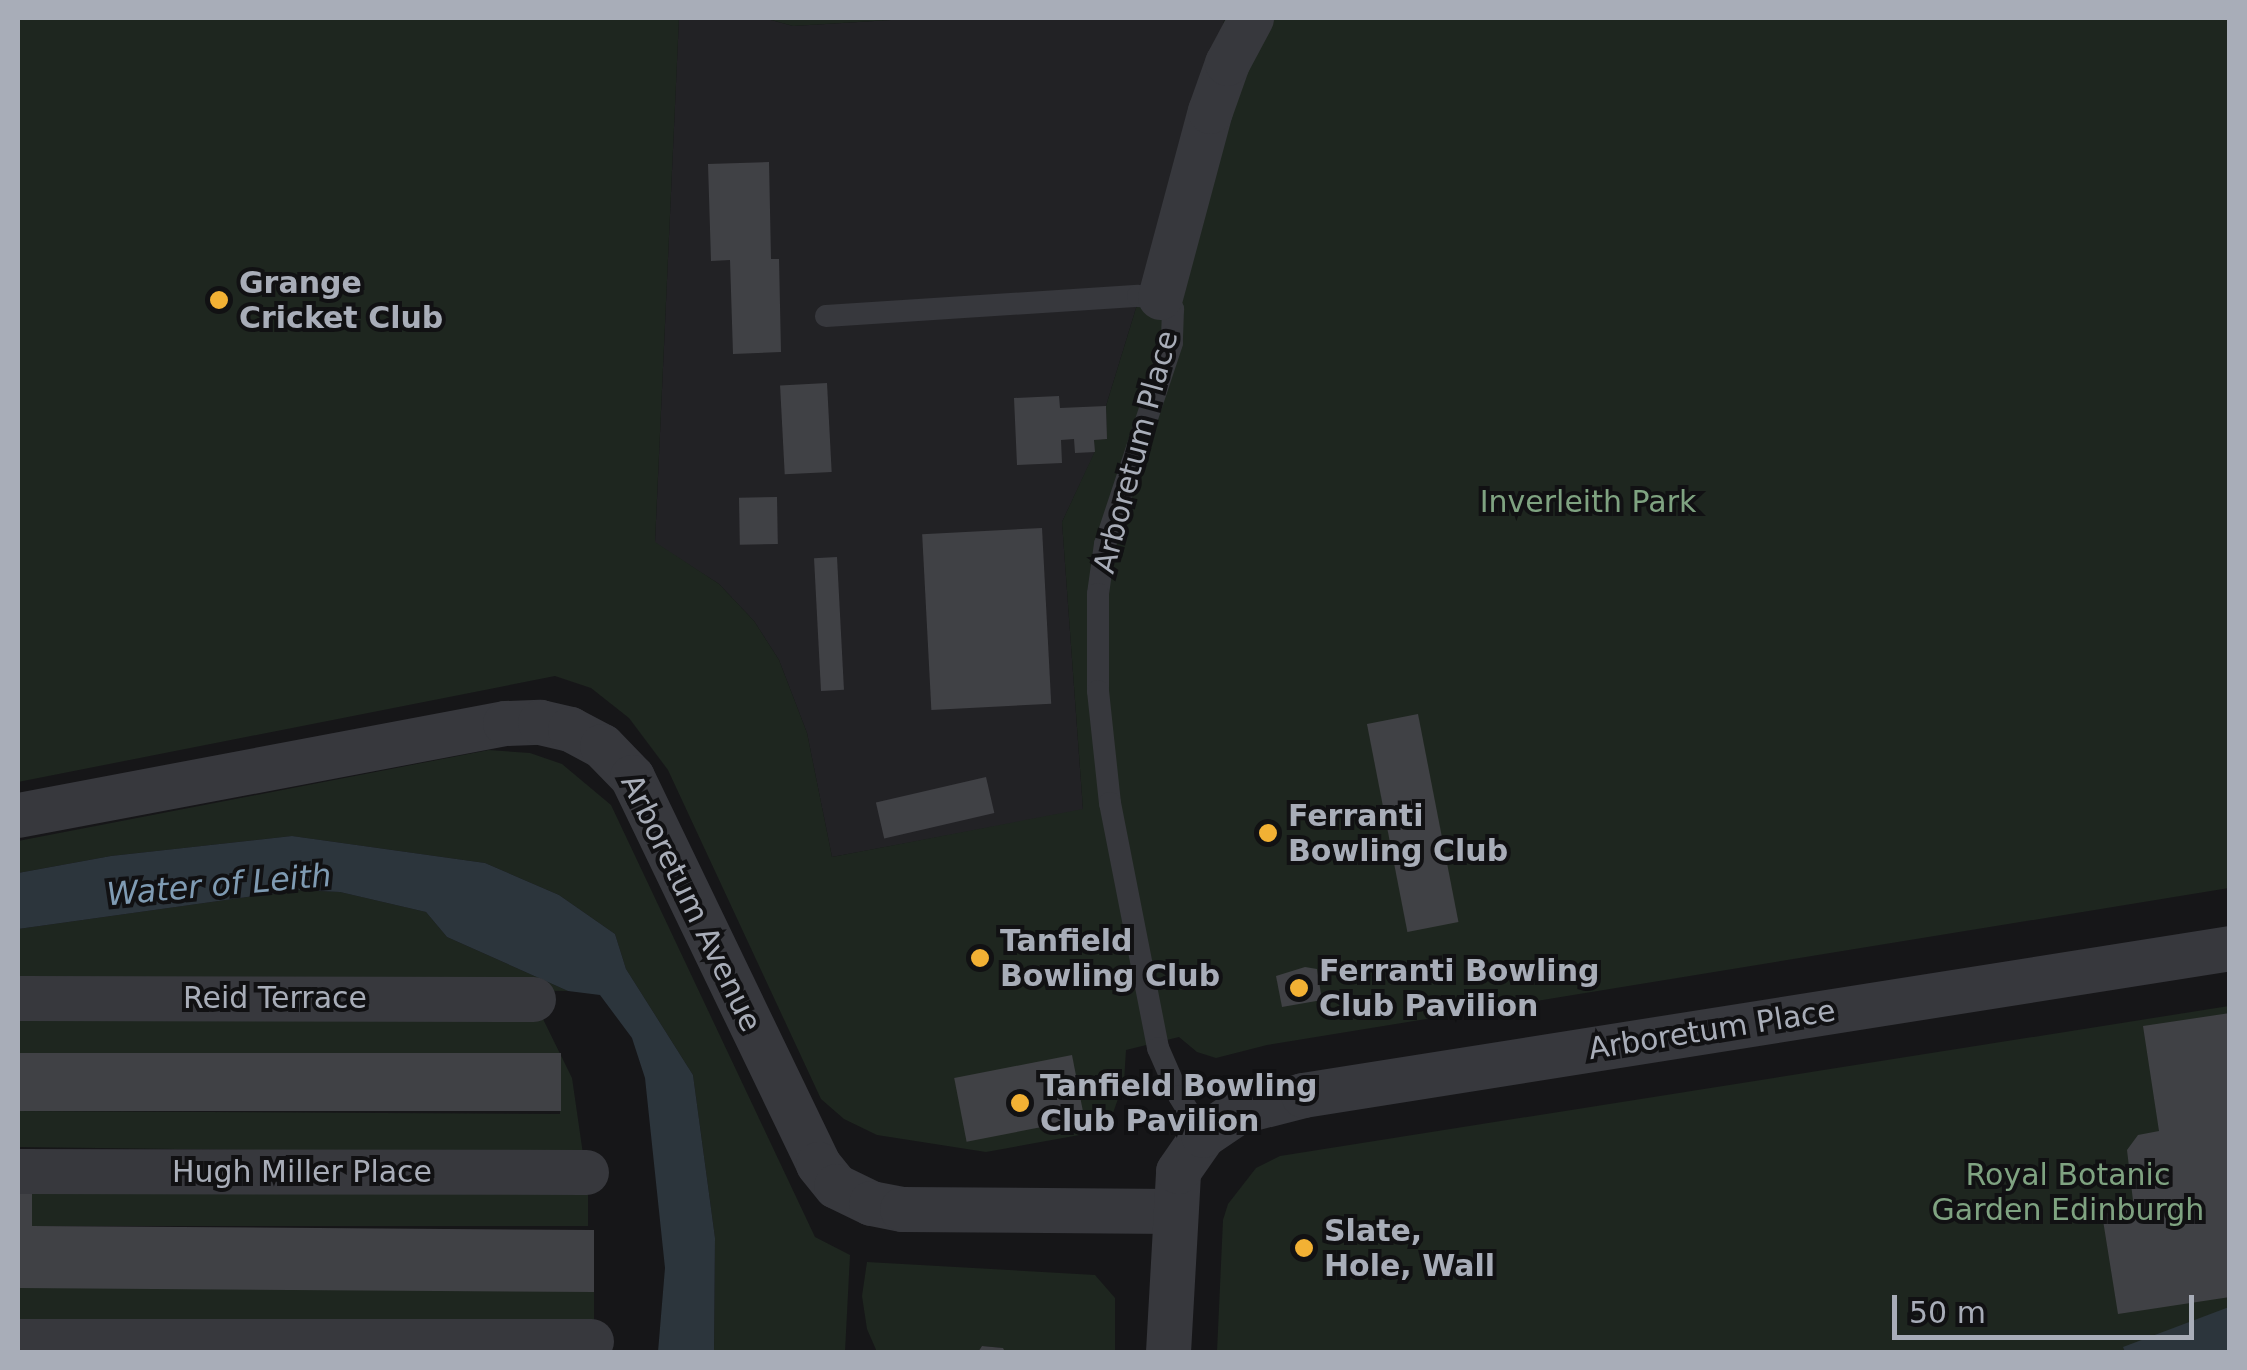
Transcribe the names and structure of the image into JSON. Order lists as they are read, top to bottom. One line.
{"streets":{"street":["Arboretum Place","Arboretum Avenue","Reid Terrace","Hugh Miller Place"]},"crossings":[["Arboretum Place","Arboretum Avenue"]],"water":["Water of Leith"],"parks":["Inverleith Park","Royal Botanic Garden Edinburgh"],"places":["Grange Cricket Club","Ferranti Bowling Club","Tanfield Bowling Club","Ferranti Bowling Club Pavilion","Tanfield Bowling Club Pavilion","Slate, Hole, Wall"],"scale_bar":"50 m"}
